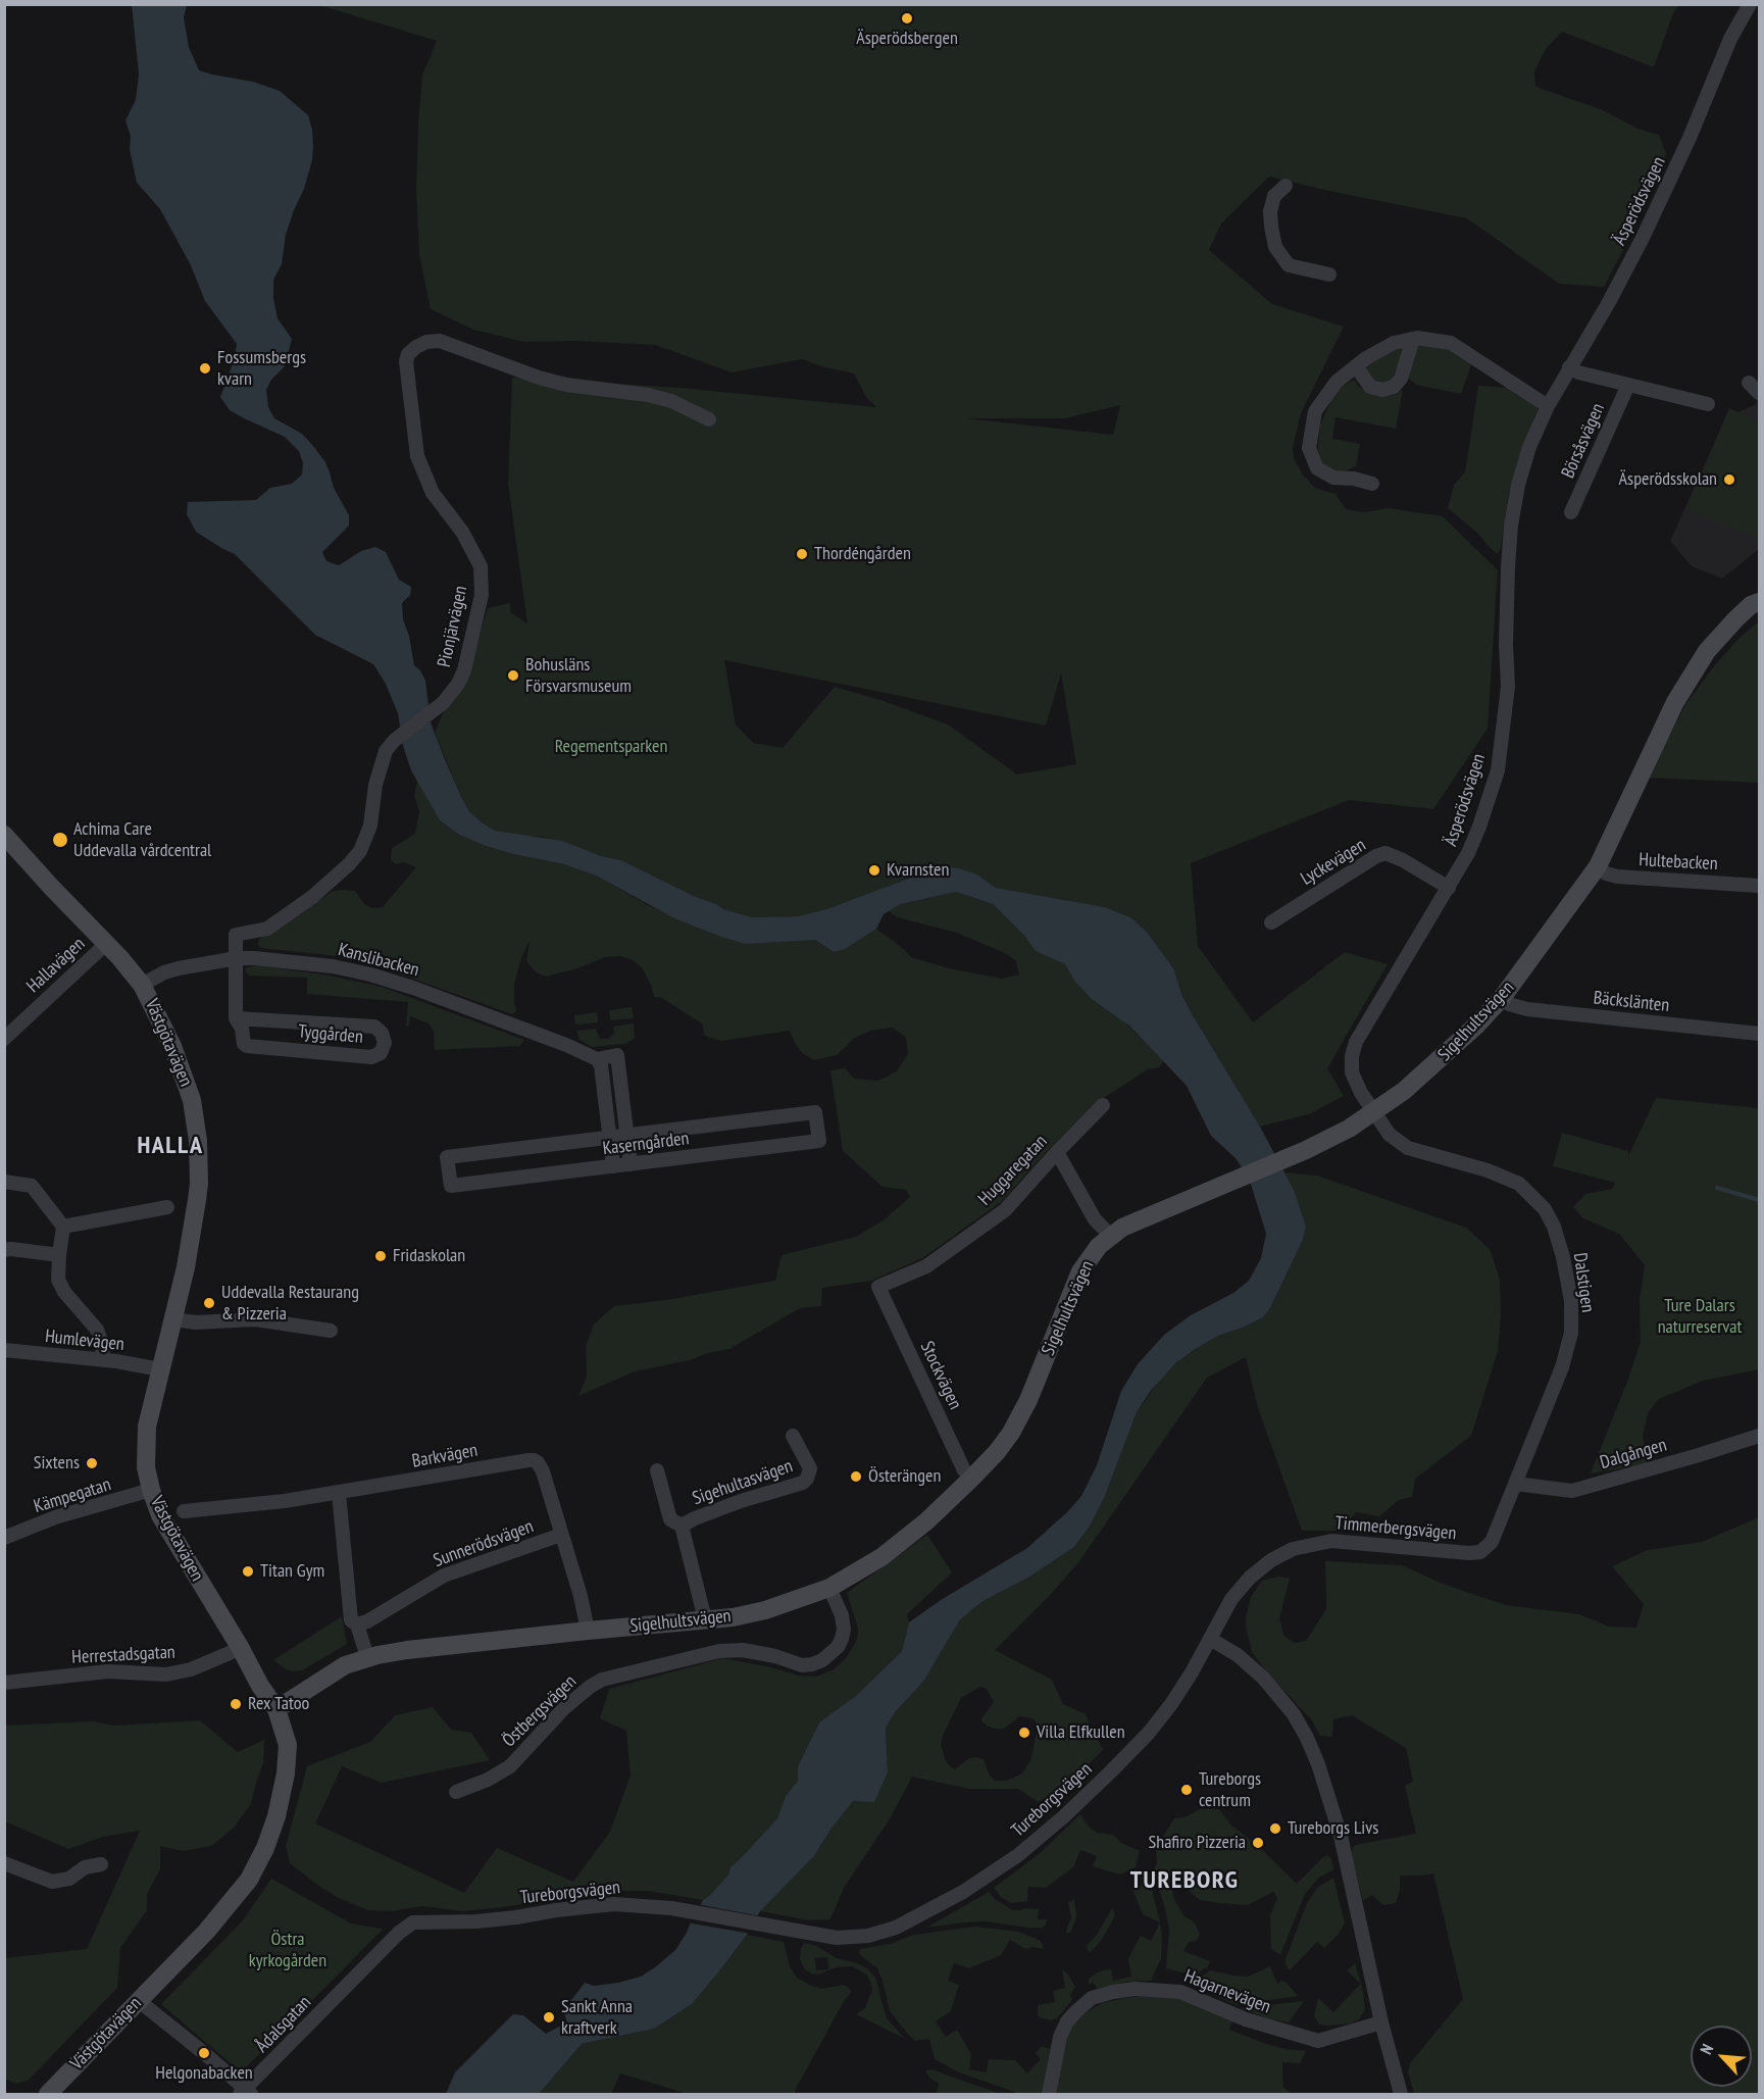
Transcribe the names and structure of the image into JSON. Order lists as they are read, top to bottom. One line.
{"streets":{"street":["Äsperödsvägen","Börsåsvägen","Pionjärvägen","Lyckevägen","Hultebacken","Kanslibacken","Hallavägen","Bäckslänten","Sigelhultsvägen","Tyggården","Västgötavägen","Kaserngården","Huggaregatan","Dalstigen","Humlevägen","Stockvägen","Dalgången","Barkvägen","Sigehultasvägen","Kämpegatan","Timmerbergsvägen","Sunnerödsvägen","Herrestadsgatan","Östbergsvägen","Tureborgsvägen","Hagarnevägen","Ådalsgatan"]},"crossings":[["Äsperödsvägen","Börsåsvägen"],["Äsperödsvägen","Lyckevägen"],["Äsperödsvägen","Sigelhultsvägen"],["Äsperödsvägen","Dalstigen"],["Pionjärvägen","Kanslibacken"],["Pionjärvägen","Tyggården"],["Hultebacken","Sigelhultsvägen"],["Kanslibacken","Tyggården"],["Kanslibacken","Västgötavägen"],["Hallavägen","Västgötavägen"],["Bäckslänten","Sigelhultsvägen"],["Sigelhultsvägen","Västgötavägen"],["Sigelhultsvägen","Stockvägen"],["Sigelhultsvägen","Barkvägen"],["Sigelhultsvägen","Sigehultasvägen"],["Sigelhultsvägen","Östbergsvägen"],["Västgötavägen","Humlevägen"],["Västgötavägen","Kämpegatan"],["Västgötavägen","Herrestadsgatan"],["Huggaregatan","Stockvägen"],["Dalstigen","Dalgången"],["Dalstigen","Timmerbergsvägen"],["Barkvägen","Sunnerödsvägen"],["Timmerbergsvägen","Tureborgsvägen"],["Tureborgsvägen","Ådalsgatan"]],"districts":["HALLA","TUREBORG"],"parks":["Regementsparken","Ture Dalars naturreservat","Östra kyrkogården"],"places":["Äsperödsbergen","Fossumsbergs kvarn","Äsperödsskolan","Thordéngården","Bohusläns Försvarsmuseum","Achima Care Uddevalla vårdcentral","Kvarnsten","Fridaskolan","Uddevalla Restaurang & Pizzeria","Sixtens","Österängen","Titan Gym","Rex Tatoo","Villa Elfkullen","Tureborgs centrum","Tureborgs Livs","Shafiro Pizzeria","Sankt Anna kraftverk","Helgonabacken"],"north":"top left"}
